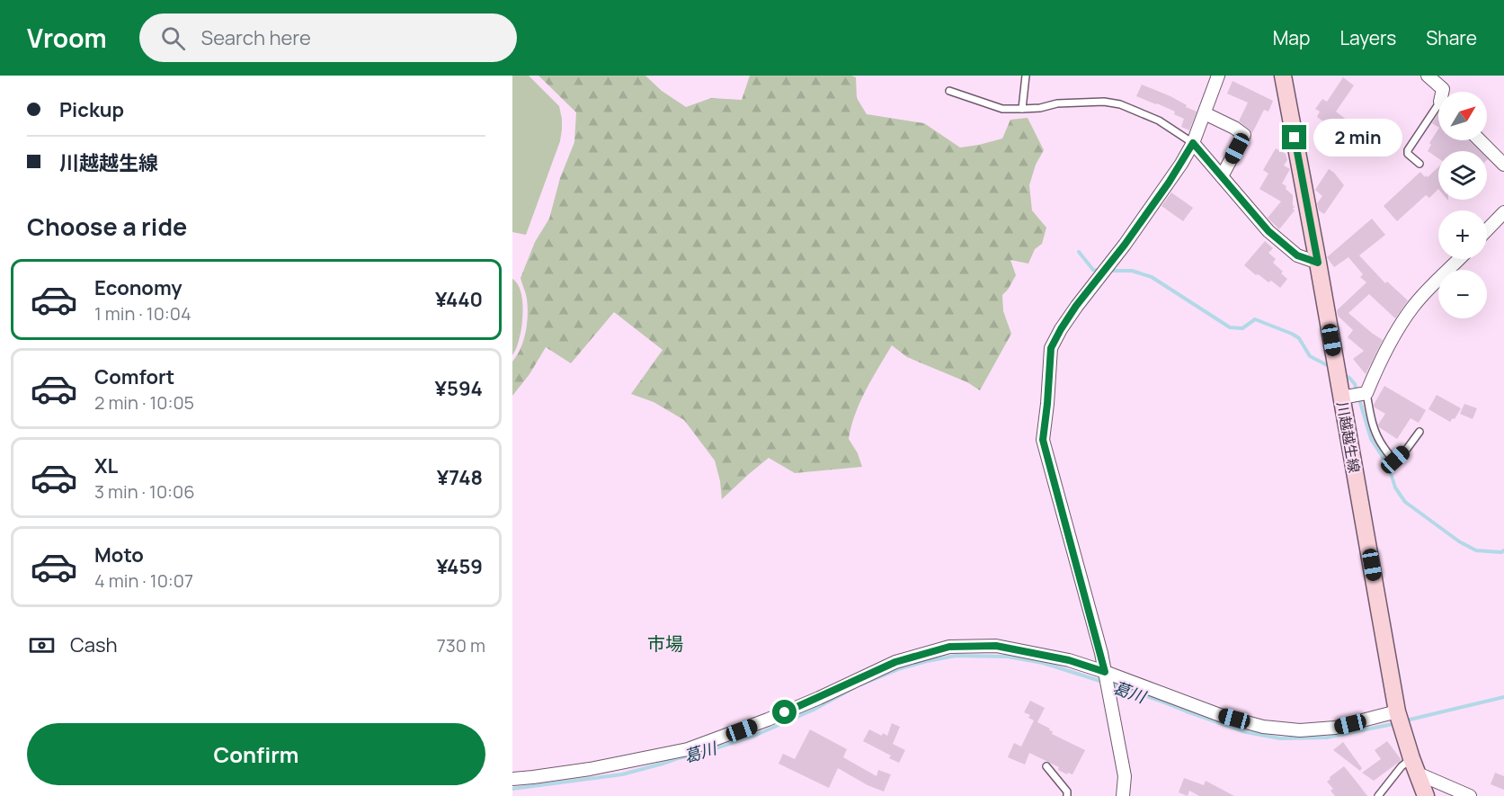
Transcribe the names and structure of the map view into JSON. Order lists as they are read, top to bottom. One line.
{"streets":{"main road":["川越越生線"]},"districts":["市場"],"water":["葛川"],"north":"top right","page":{"header":"Vroom","search":"Search here","nav":["Map","Layers","Share"],"banner":["Pickup","川越越生線"],"map_buttons":["+","−"],"bubble":"2 min","heading":"Choose a ride","list":[{"name":"Economy","note":"1 min · 10:04","value":"¥440"},{"name":"Comfort","note":"2 min · 10:05","value":"¥594"},{"name":"XL","note":"3 min · 10:06","value":"¥748"},{"name":"Moto","note":"4 min · 10:07","value":"¥459"}],"pay":["Cash","730 m"],"buttons":"Confirm"}}
